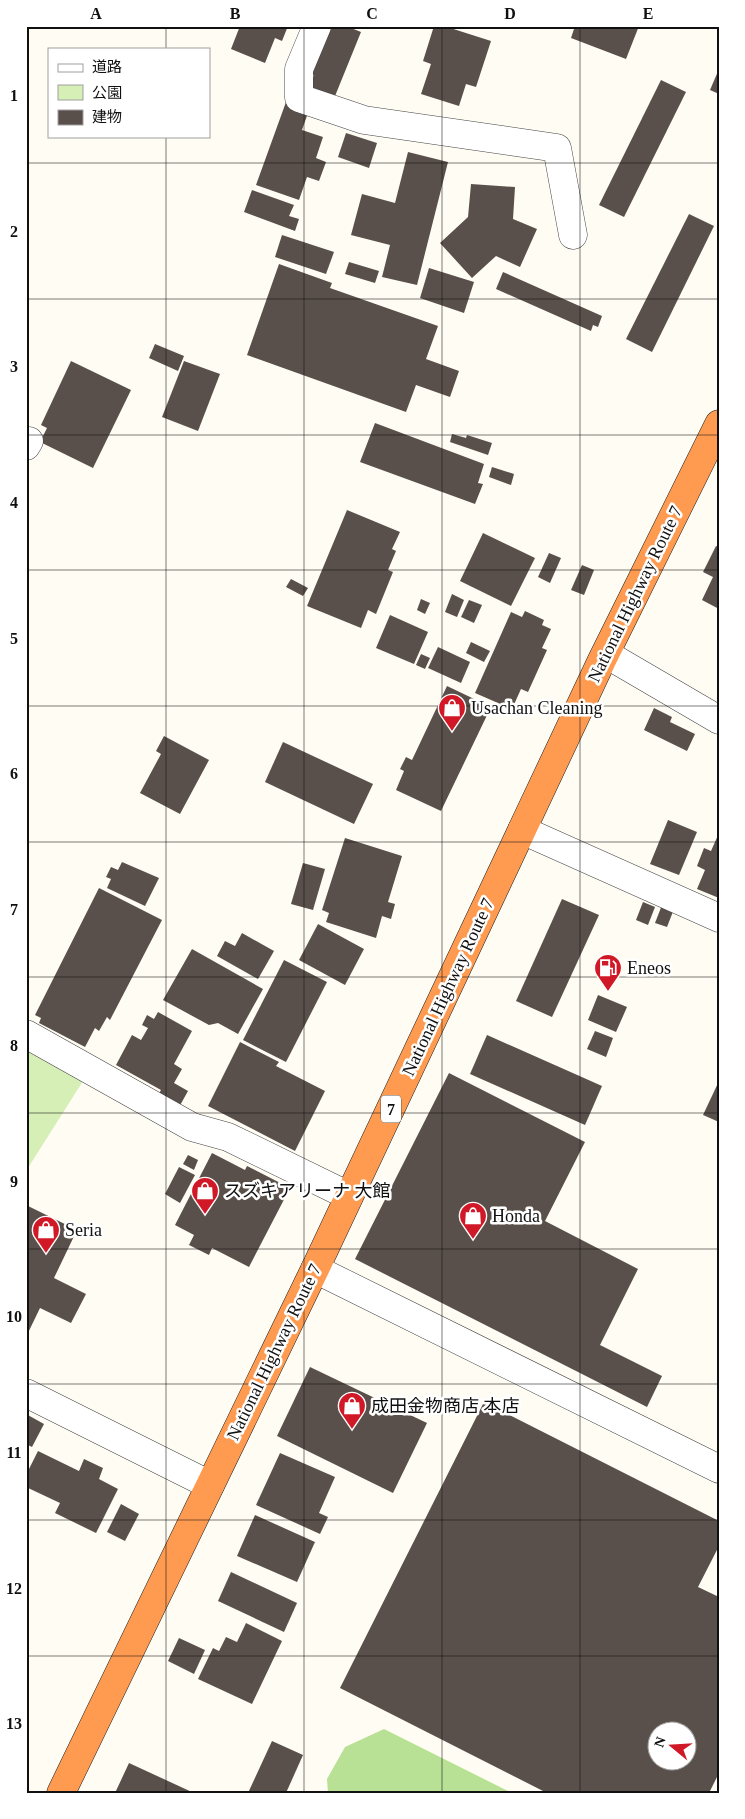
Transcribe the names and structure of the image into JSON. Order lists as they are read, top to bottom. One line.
{"streets":{"highway":["National Highway Route 7","7"]},"places":{"shop":["Usachan Cleaning","スズキアリーナ 大館","Honda","Seria","成田金物商店 本店"],"fuel station":["Eneos"]},"legend":["道路","公園","建物"],"north":"left","grid":{"columns":["A","B","C","D","E"],"rows":["1","2","3","4","5","6","7","8","9","10","11","12","13"]}}
